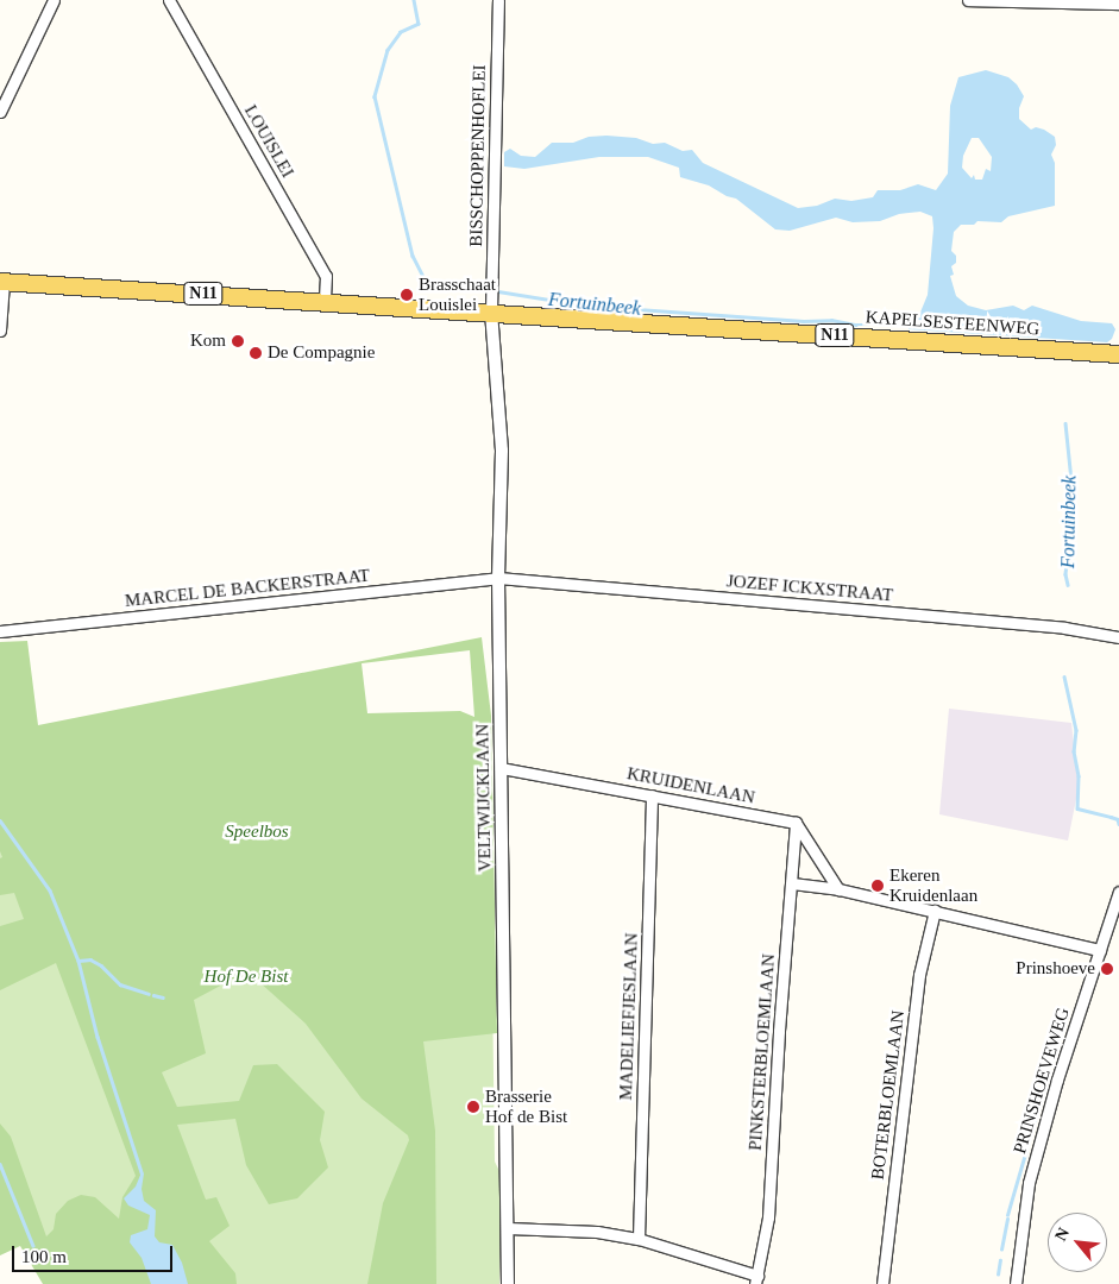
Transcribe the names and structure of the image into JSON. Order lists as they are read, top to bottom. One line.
{"streets":{"main road":["N11","KAPELSESTEENWEG"],"street":["LOUISLEI","BISSCHOPPENHOFLEI","MARCEL DE BACKERSTRAAT","JOZEF ICKXSTRAAT","KRUIDENLAAN","VELTWIJCKLAAN","MADELIEFJESLAAN","PINKSTERBLOEMLAAN","PRINSHOEVEWEG","BOTERBLOEMLAAN"]},"crossings":[["LOUISLEI","KAPELSESTEENWEG"],["BISSCHOPPENHOFLEI","KAPELSESTEENWEG"],["BISSCHOPPENHOFLEI","VELTWIJCKLAAN"],["KAPELSESTEENWEG","VELTWIJCKLAAN"],["MARCEL DE BACKERSTRAAT","JOZEF ICKXSTRAAT"],["MARCEL DE BACKERSTRAAT","VELTWIJCKLAAN"],["JOZEF ICKXSTRAAT","VELTWIJCKLAAN"],["KRUIDENLAAN","VELTWIJCKLAAN"],["KRUIDENLAAN","MADELIEFJESLAAN"],["KRUIDENLAAN","PINKSTERBLOEMLAAN"]],"water":["Fortuinbeek"],"parks":["Speelbos","Hof De Bist"],"places":["Brasschaat Louislei","Kom","De Compagnie","Ekeren Kruidenlaan","Prinshoeve","Brasserie Hof de Bist"],"scale_bar":"100 m","north":"top left"}
